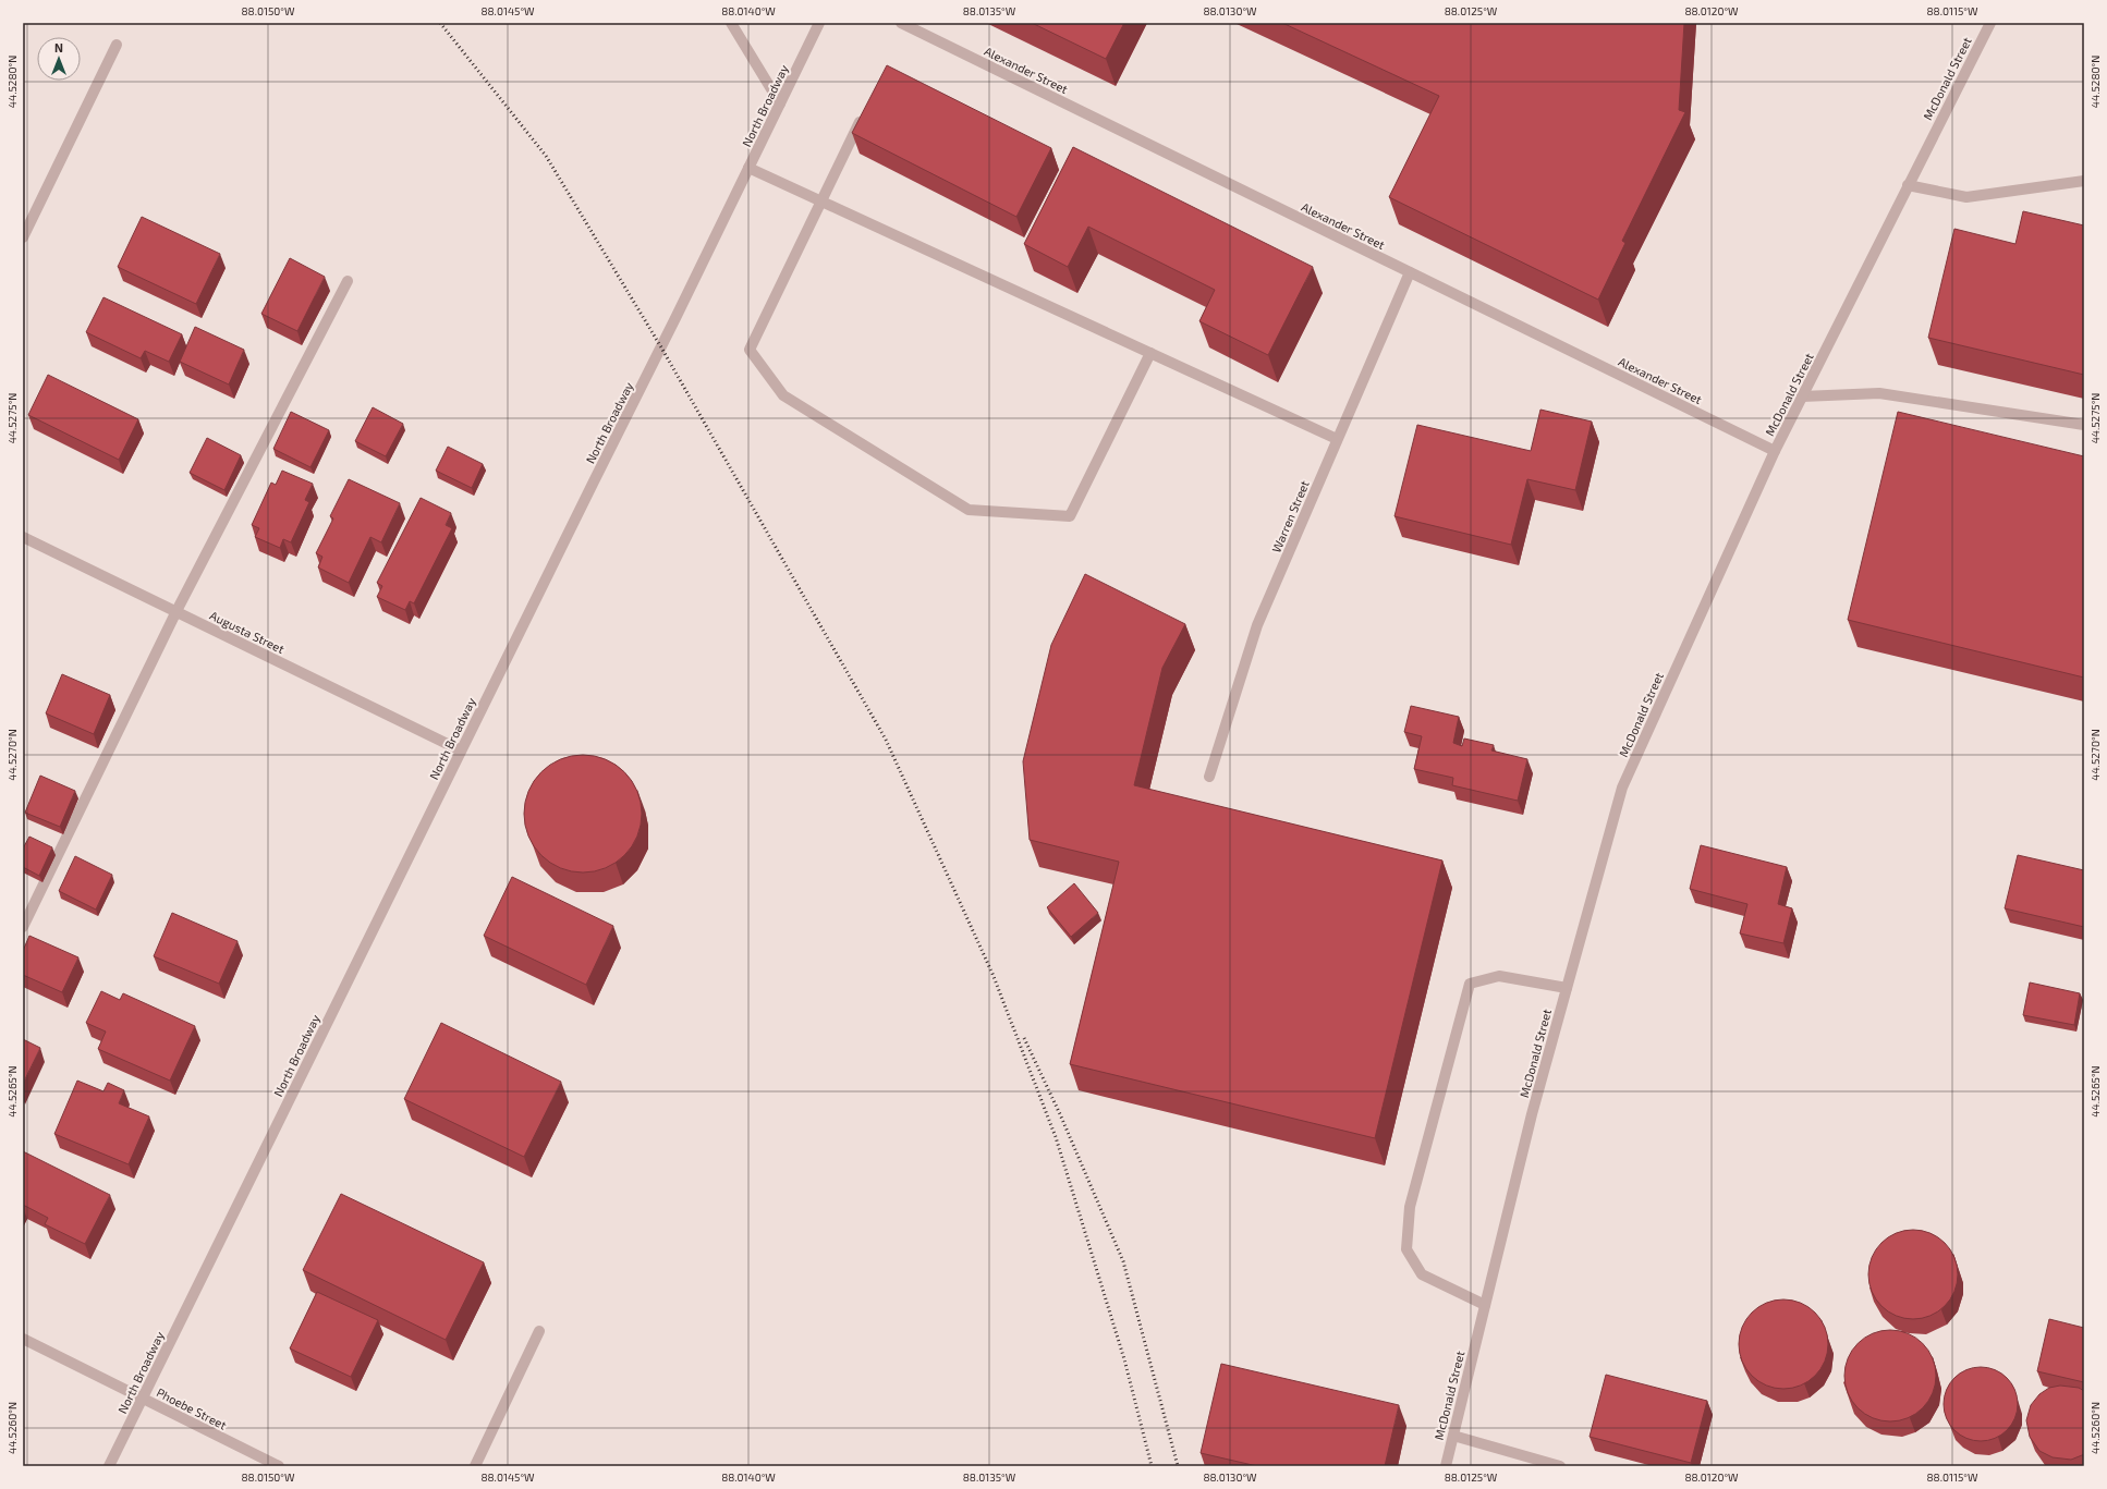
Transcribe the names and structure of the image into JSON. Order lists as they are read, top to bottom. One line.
{"streets":{"street":["Alexander Street","McDonald Street","North Broadway","Warren Street","Augusta Street","Phoebe Street"]},"crossings":[["Alexander Street","McDonald Street"],["Alexander Street","Warren Street"],["North Broadway","Augusta Street"],["North Broadway","Phoebe Street"]],"north":"top","coordinates":["88.0150°W","88.0145°W","88.0140°W","88.0135°W","88.0130°W","88.0125°W","88.0120°W","88.0115°W","44.5280°N","44.5275°N","44.5270°N","44.5265°N","44.5260°N"]}
